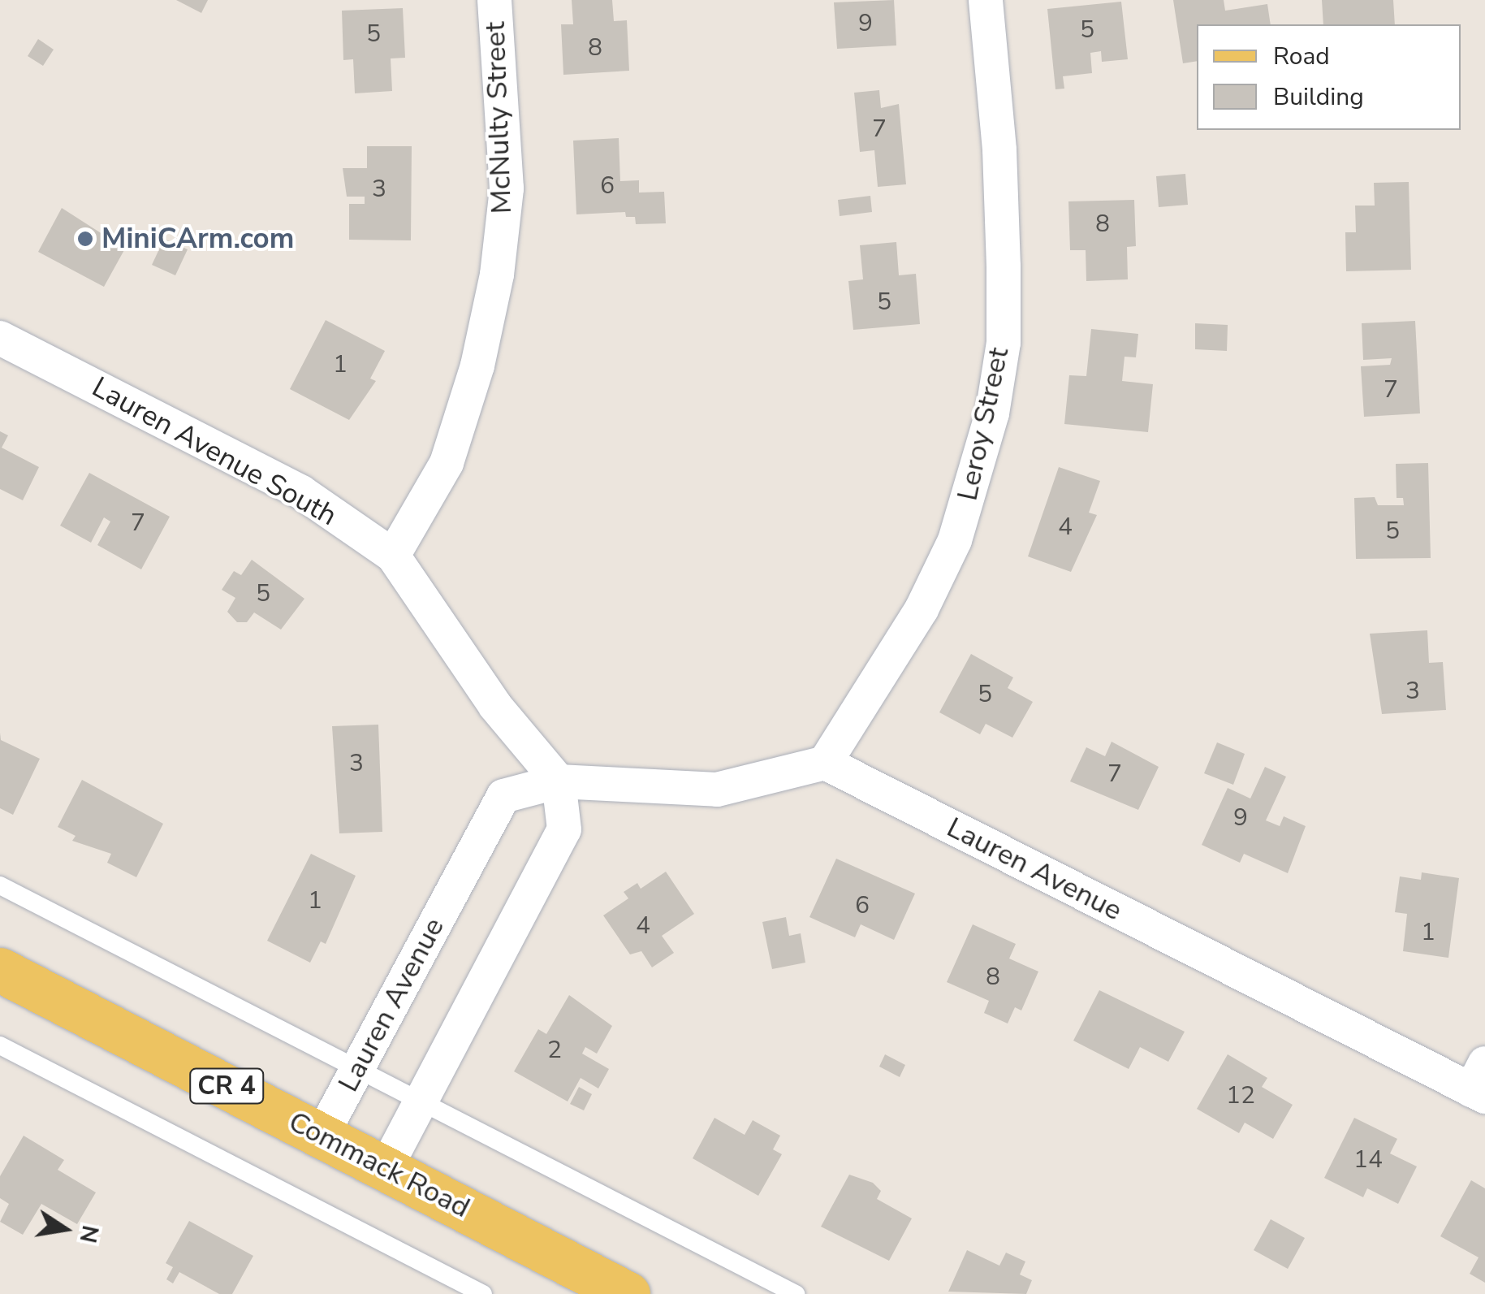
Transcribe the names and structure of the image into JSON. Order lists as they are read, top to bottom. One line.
{"streets":{"main road":["CR 4","Commack Road"],"street":["McNulty Street","Leroy Street","Lauren Avenue South","Lauren Avenue"]},"crossings":[["McNulty Street","Lauren Avenue South"],["Leroy Street","Lauren Avenue"],["Lauren Avenue South","Lauren Avenue"],["Lauren Avenue","Commack Road"]],"places":["MiniCArm.com"],"house_numbers":["9","5","5","8","7","6","3","8","5","1","7","7","4","5","5","3","5","3","7","9","1","6","4","1","8","2","12","14"],"legend":["Road","Building"],"north":"right"}
